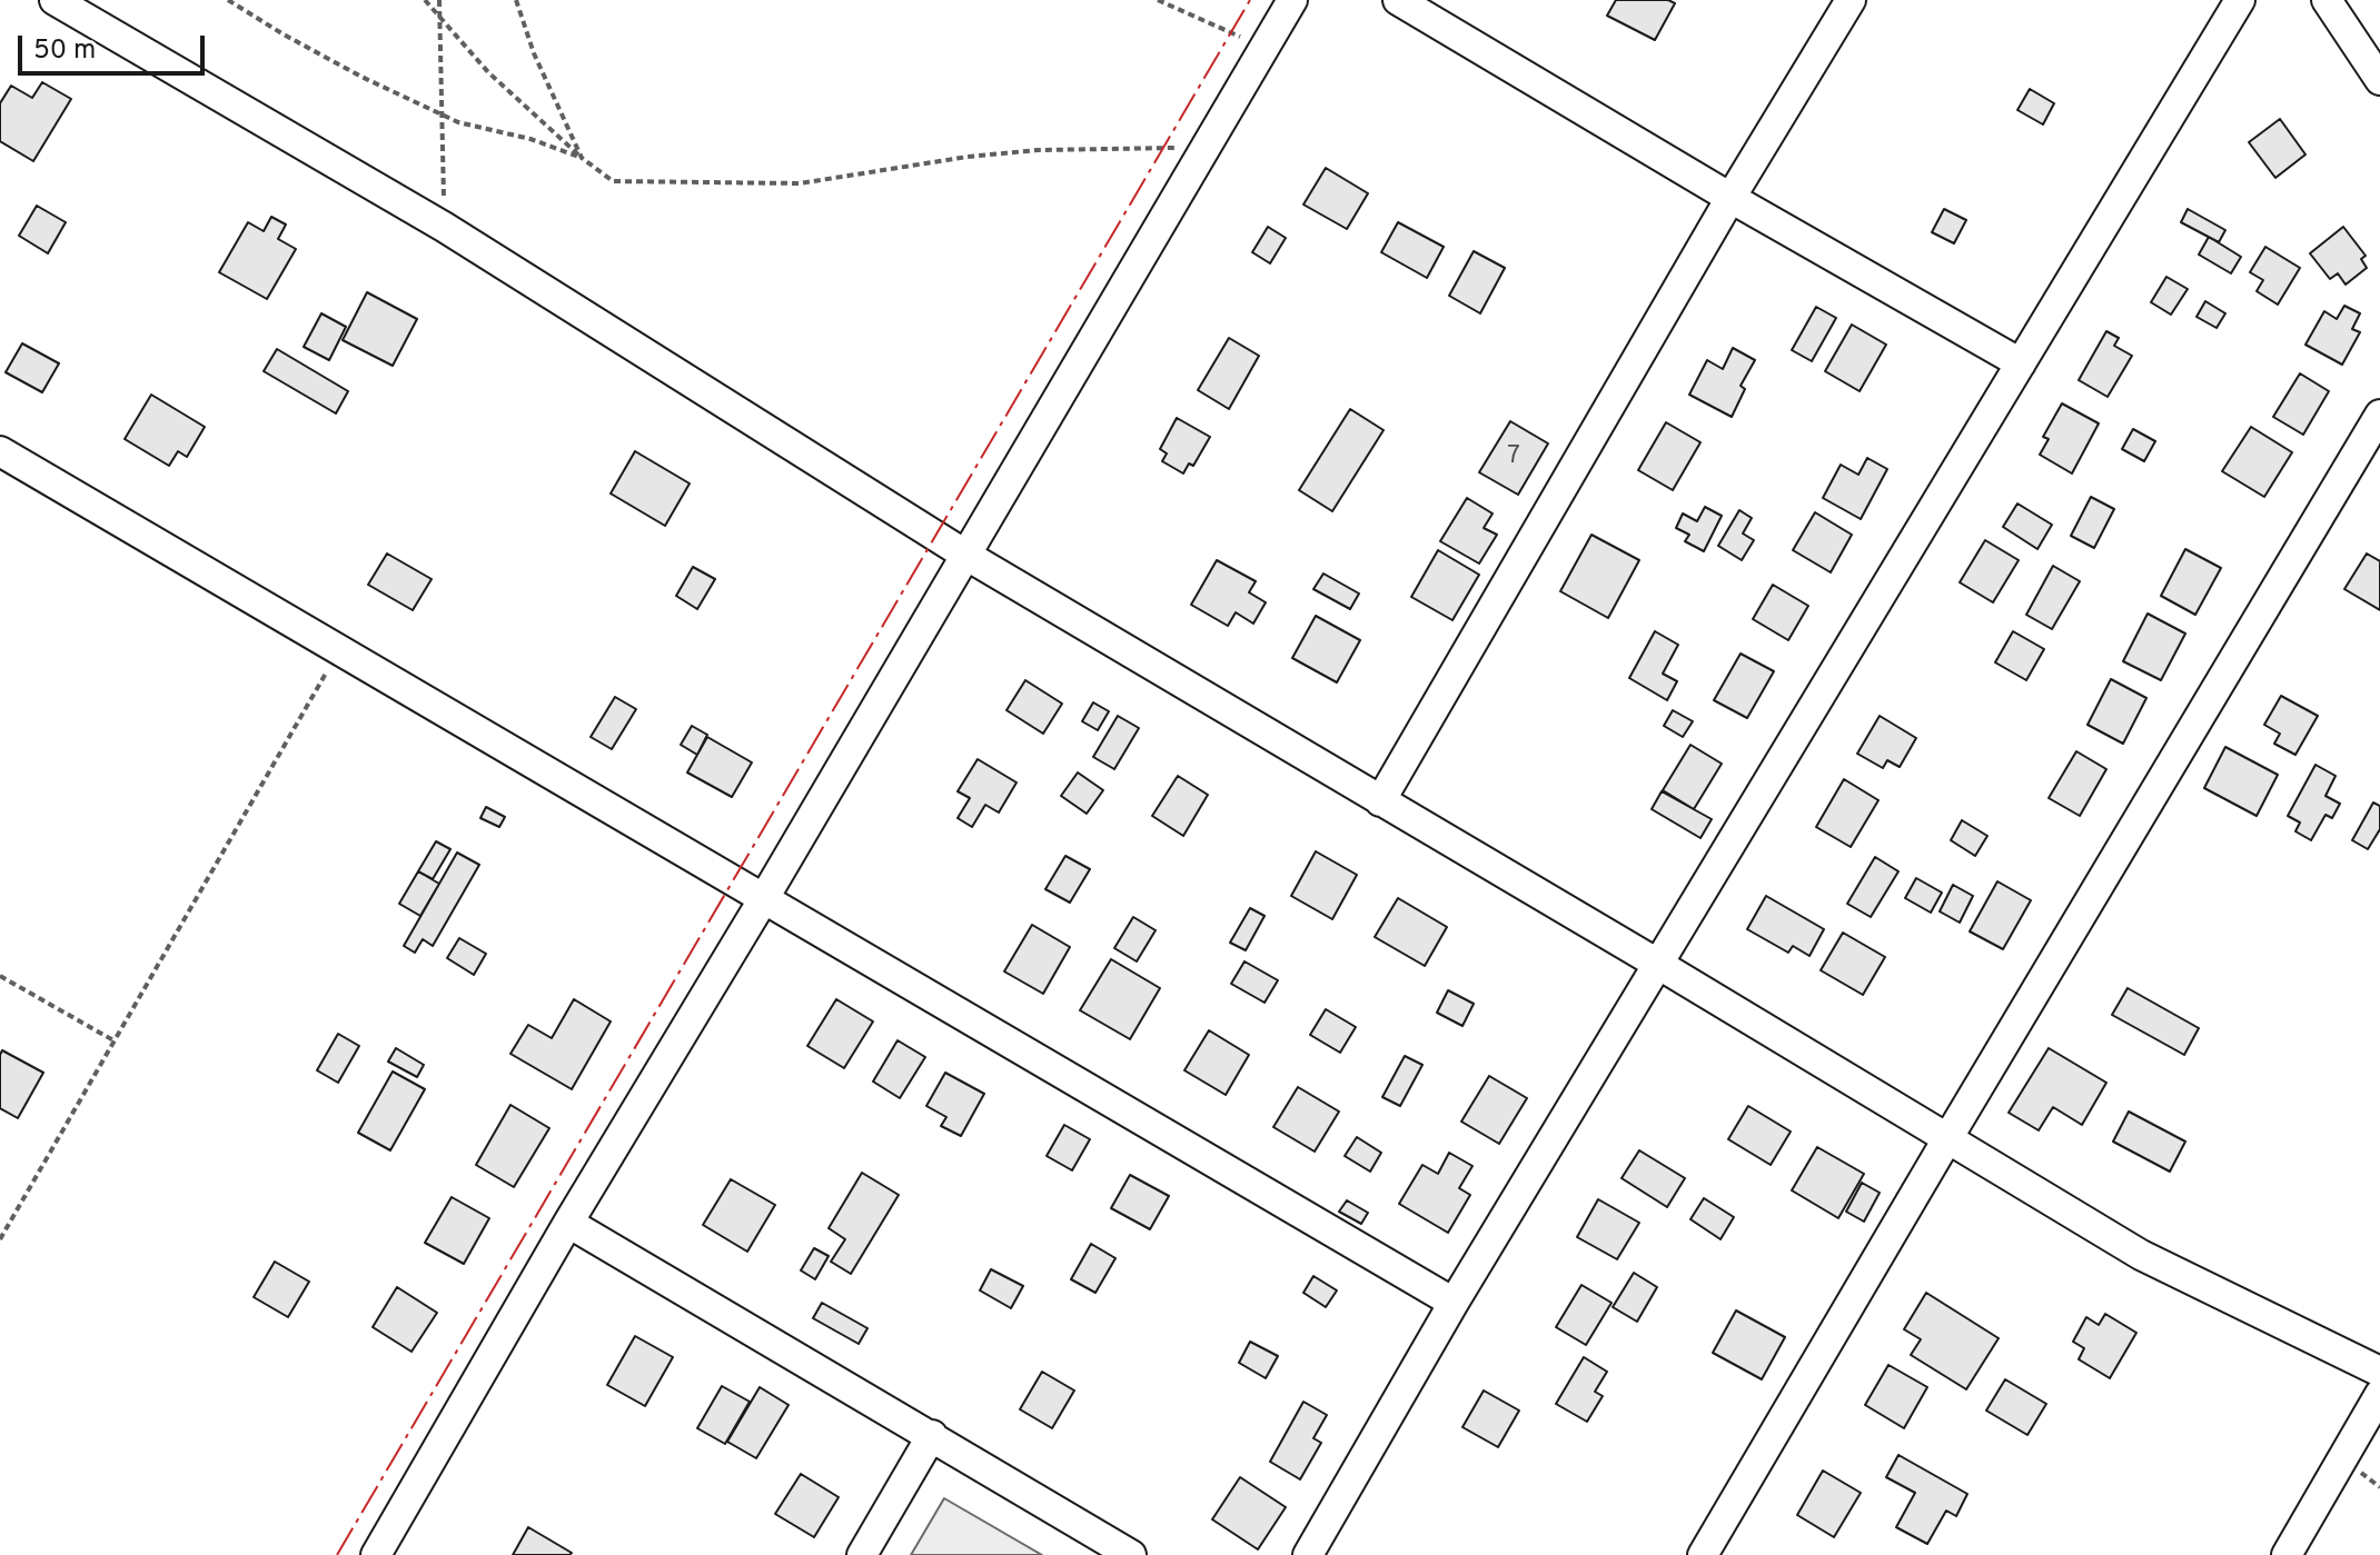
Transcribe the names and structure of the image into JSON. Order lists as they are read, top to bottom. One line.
{"house_numbers":["7"],"scale_bar":"50 m"}
